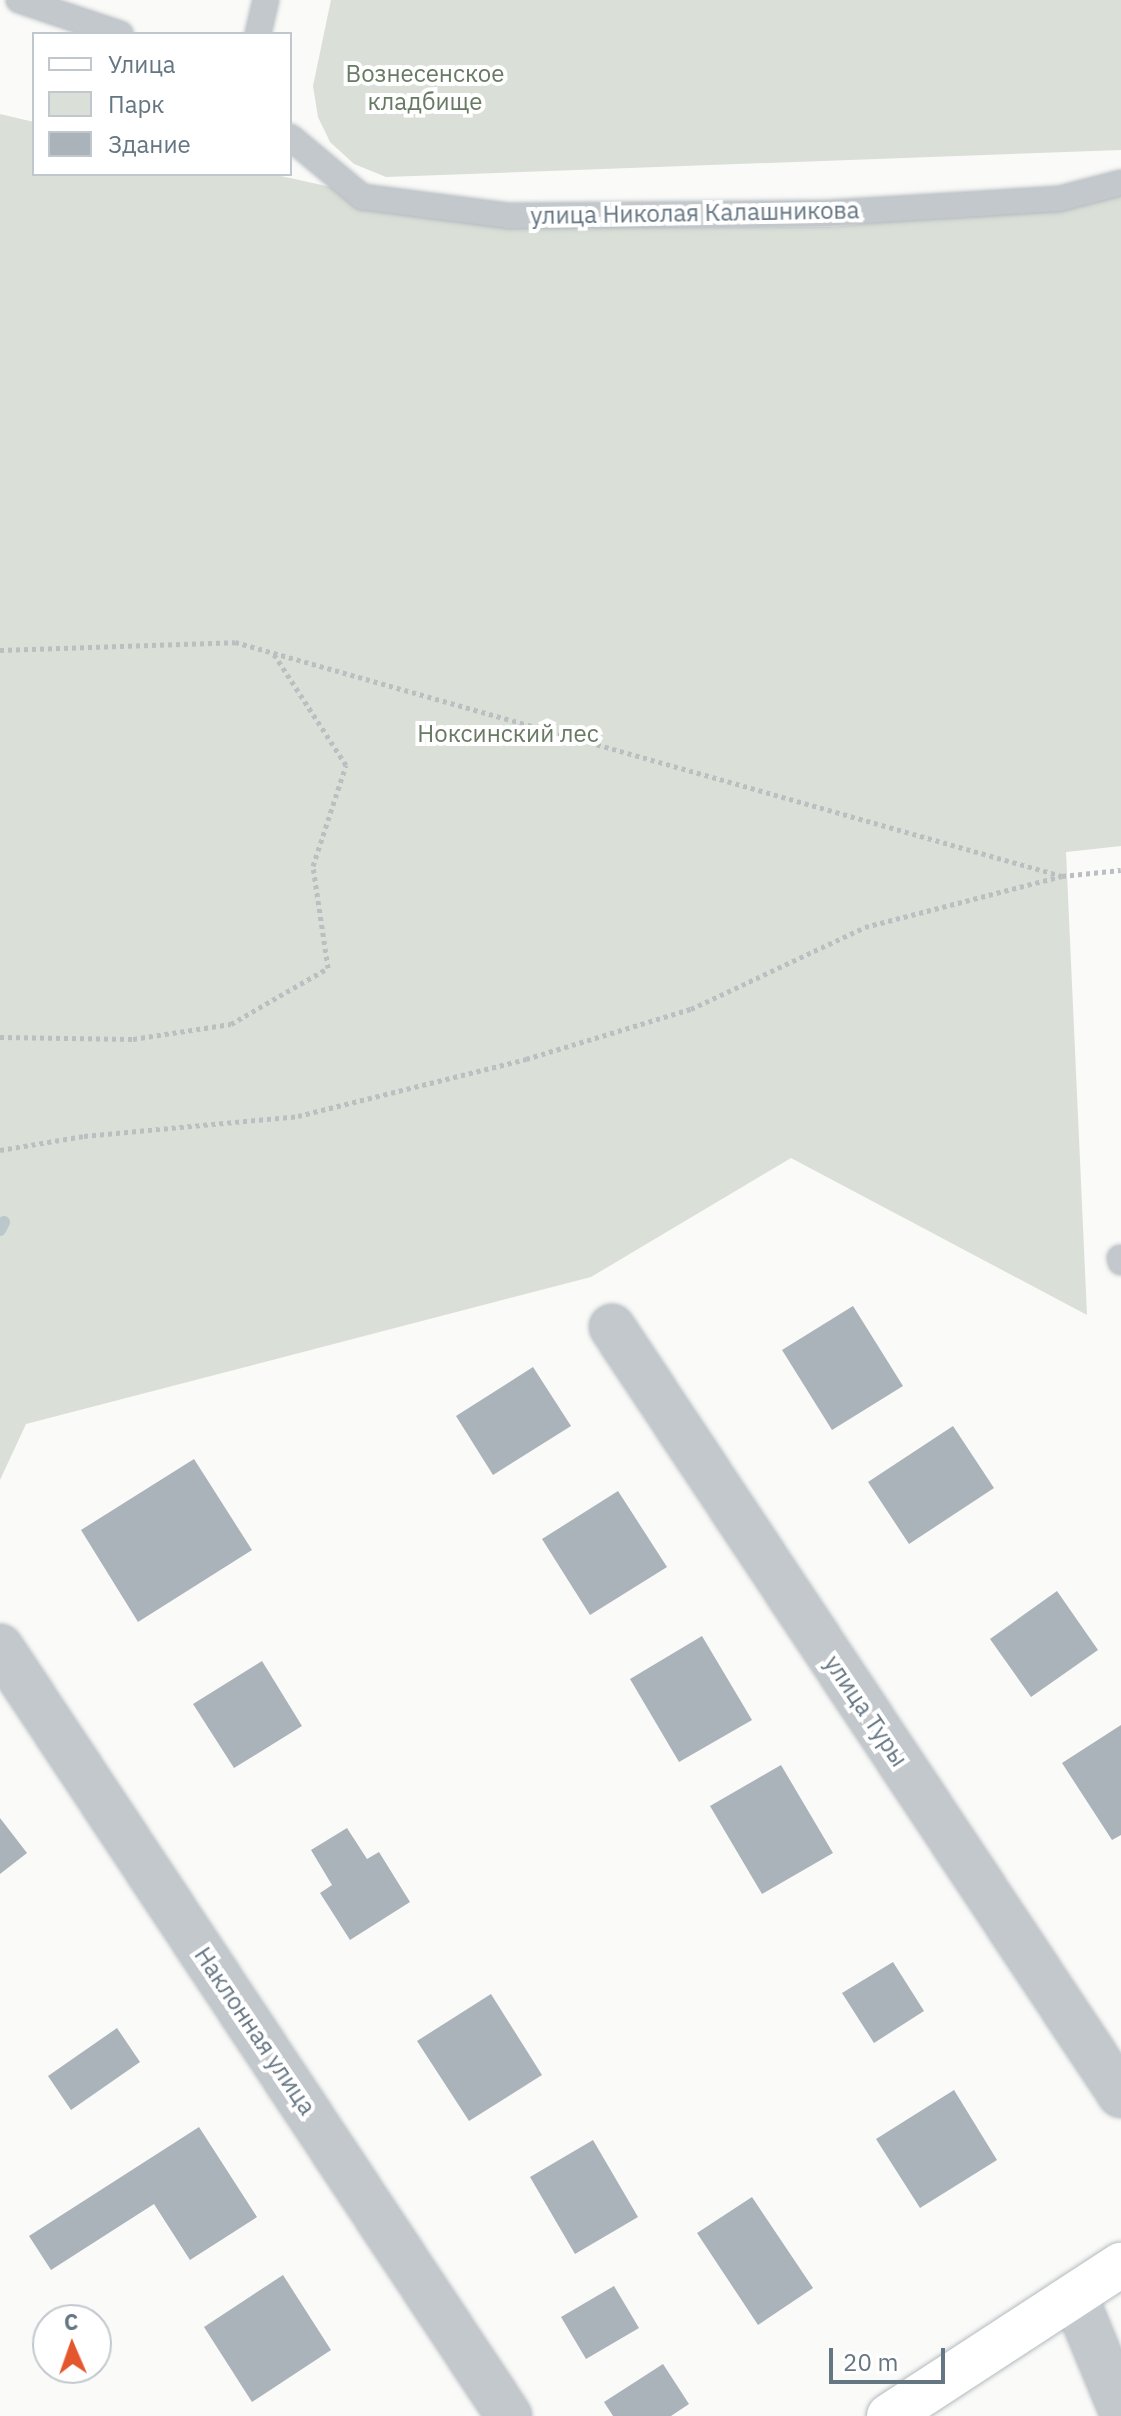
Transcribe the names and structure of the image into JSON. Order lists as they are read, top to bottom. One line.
{"streets":{"street":["улица Туры","Наклонная улица"],"lane":["улица Николая Калашникова"]},"parks":["Вознесенское кладбище","Ноксинский лес"],"legend":["Улица","Парк","Здание"],"scale_bar":"20 m","north":"top"}
